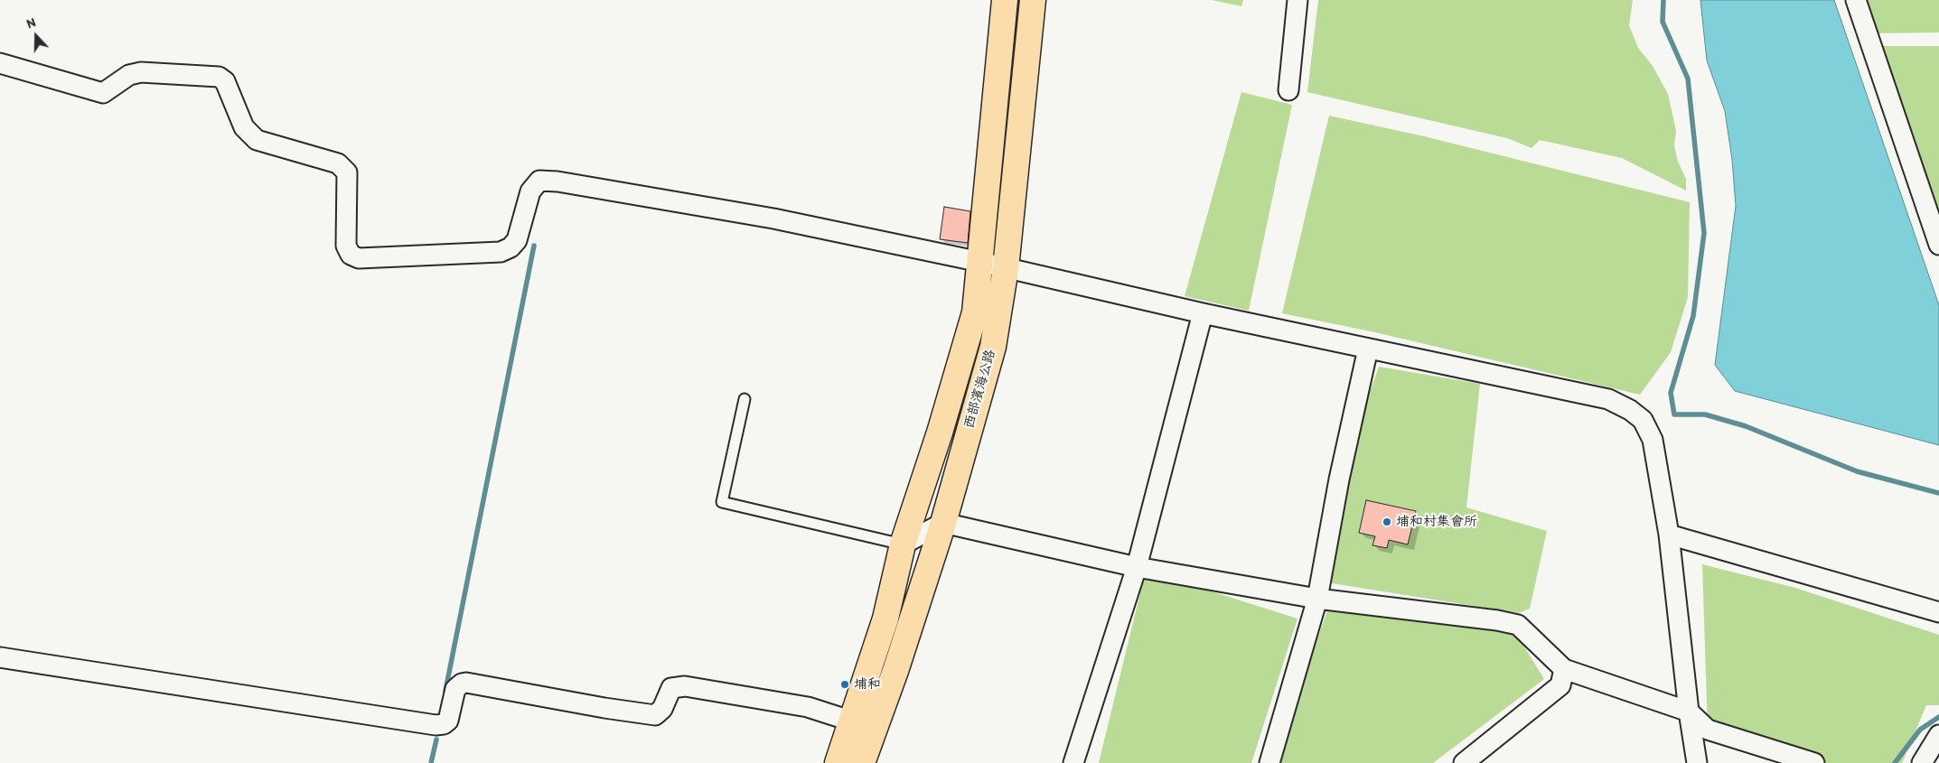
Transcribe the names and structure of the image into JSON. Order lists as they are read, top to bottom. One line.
{"streets":{"main road":["西部濱海公路"]},"places":["埔和村集會所","埔和"],"north":"top"}
